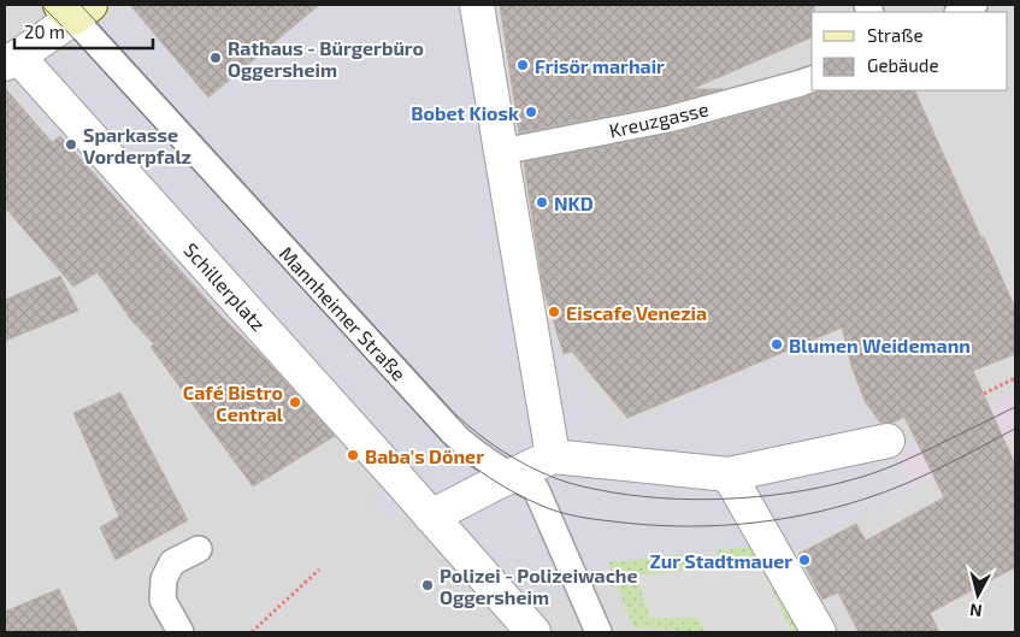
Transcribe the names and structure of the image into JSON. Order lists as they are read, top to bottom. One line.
{"streets":{"street":["Schillerplatz"],"lane":["Kreuzgasse","Mannheimer Straße"]},"places":["Rathaus - Bürgerbüro Oggersheim","Frisör marhair","Bobet Kiosk","Sparkasse Vorderpfalz","NKD","Eiscafe Venezia","Blumen Weidemann","Café Bistro Central","Baba's Döner","Zur Stadtmauer","Polizei - Polizeiwache Oggersheim"],"legend":["Straße","Gebäude"],"scale_bar":"20 m","north":"bottom"}
